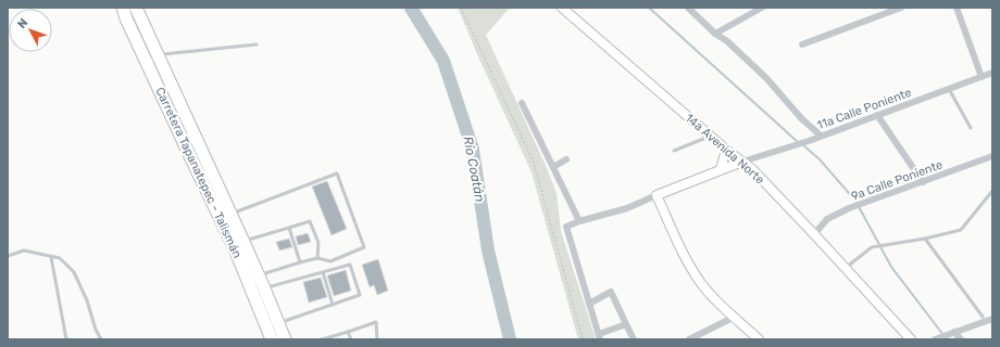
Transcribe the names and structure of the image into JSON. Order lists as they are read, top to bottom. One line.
{"streets":{"highway":["Carretera Tapanatepec - Talismán"],"main road":["14a Avenida Norte"],"street":["11a Calle Poniente","9a Calle Poniente"]},"crossings":[["11a Calle Poniente","14a Avenida Norte"],["14a Avenida Norte","9a Calle Poniente"]],"water":["Río Coatán"],"north":"top left"}
